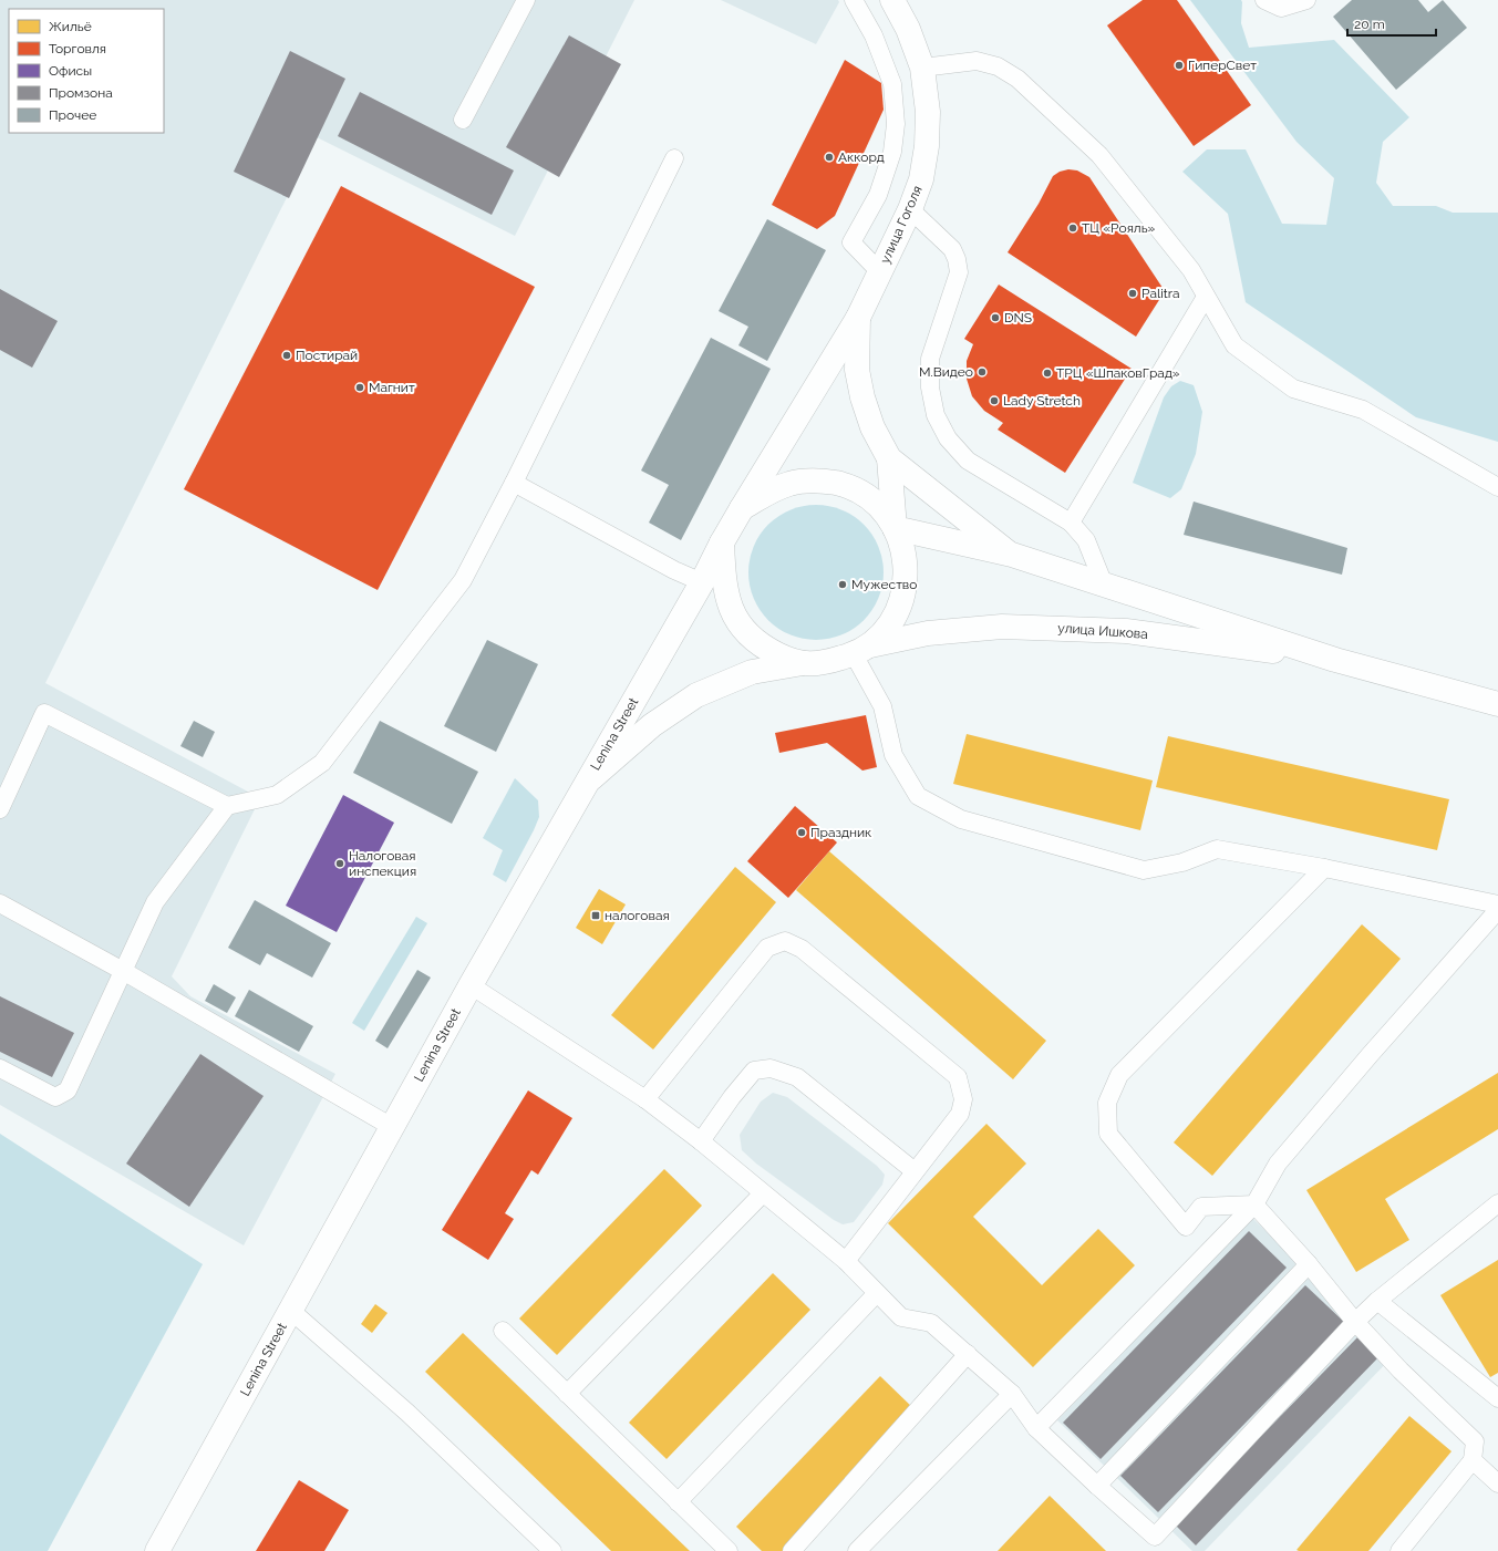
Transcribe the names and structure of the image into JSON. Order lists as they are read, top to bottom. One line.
{"streets":{"street":["улица Гоголя","улица Ишкова","Lenina Street"]},"crossings":[["улица Гоголя","улица Ишкова"],["улица Гоголя","Lenina Street"]],"places":{"other":["ГиперСвет","Аккорд","ТЦ «Рояль»","Palitra","DNS","Постирай","M.Видео","ТРЦ «ШпаковГрад»","Магнит","Lady Stretch","Мужество","Праздник","Налоговая инспекция"],"transit":["налоговая"]},"legend":["Жильё","Торговля","Офисы","Промзона","Прочее"],"scale_bar":"20 m"}
